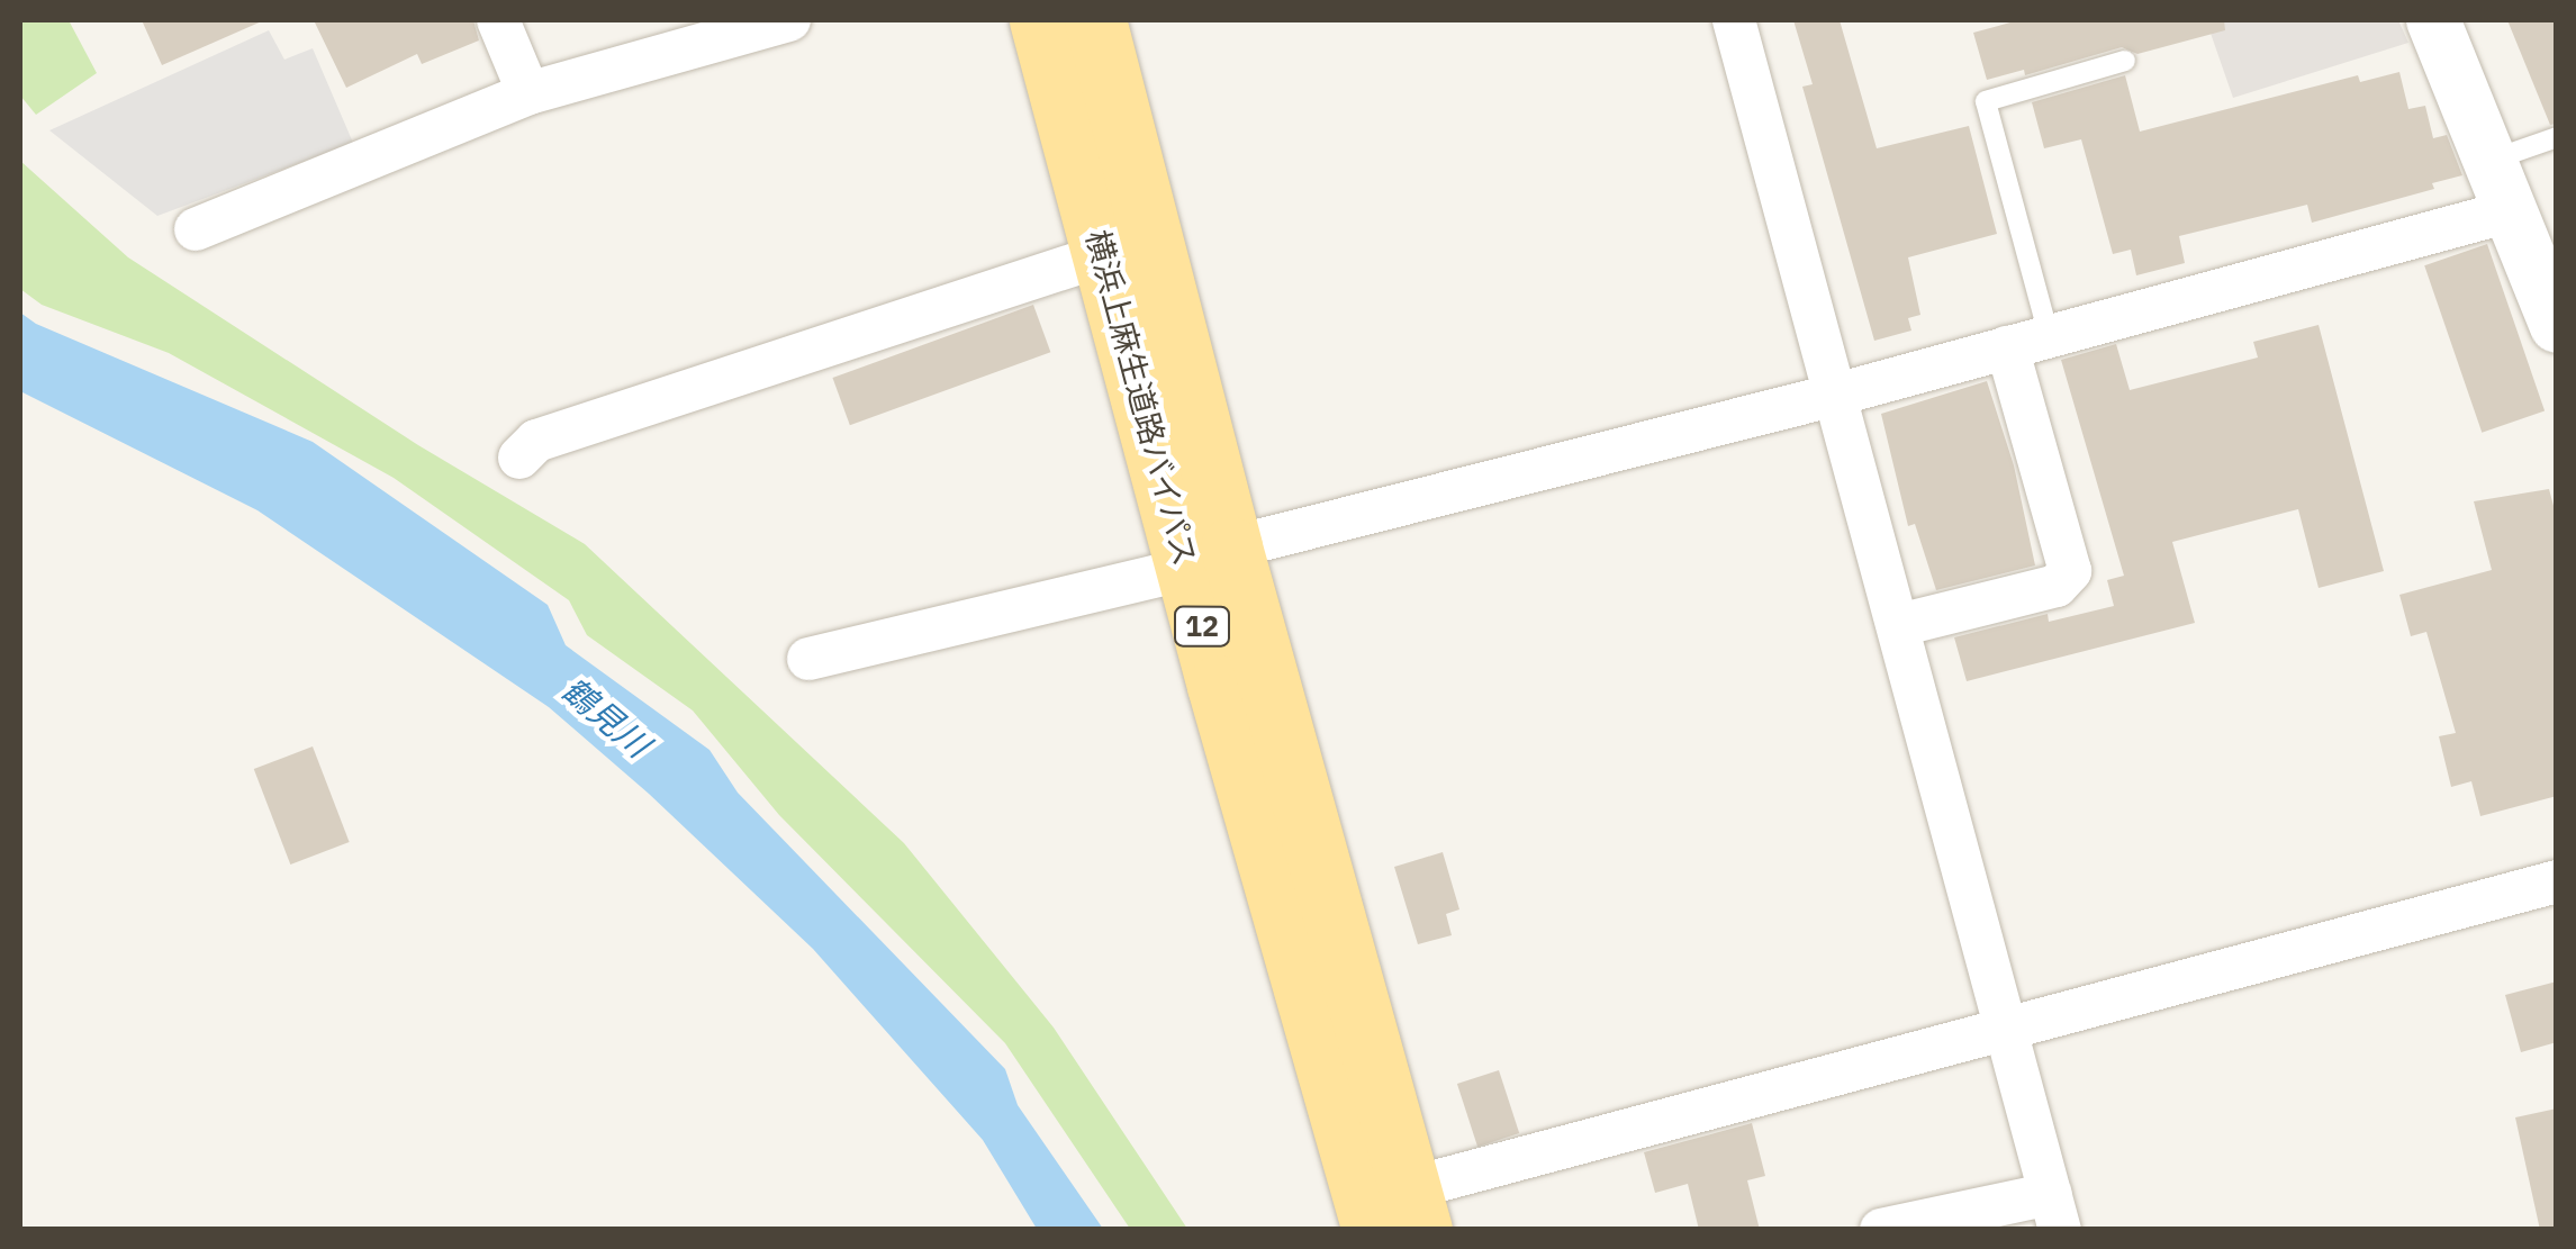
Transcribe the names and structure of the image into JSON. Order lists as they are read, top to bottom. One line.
{"streets":{"main road":["横浜上麻生道路バイパス","12"]},"water":["鶴見川"]}
